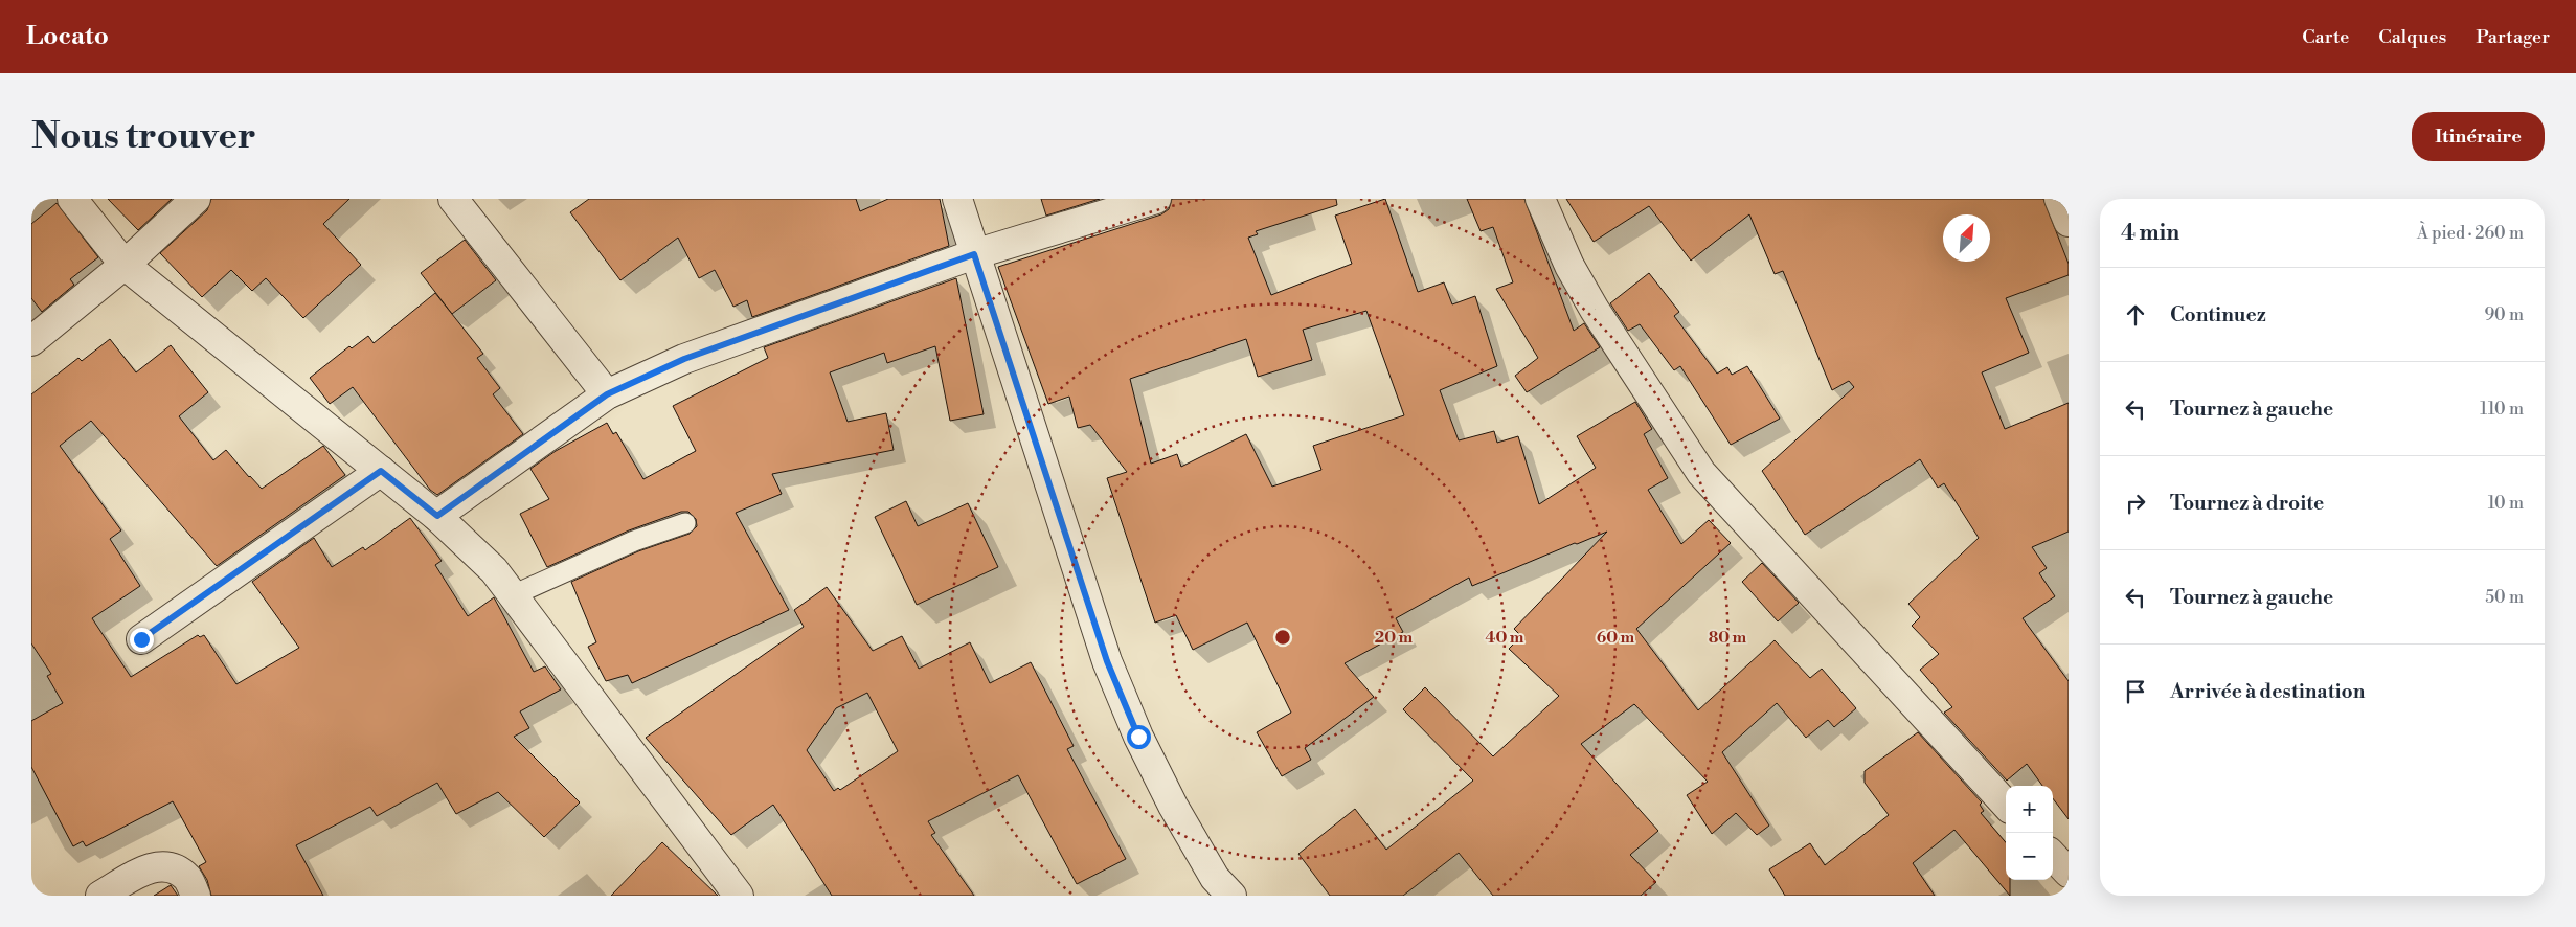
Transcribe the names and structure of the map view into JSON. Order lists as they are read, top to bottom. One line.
{"north":"top right","page":{"header":"Locato","nav":["Carte","Calques","Partager"],"buttons":"Itinéraire","title":"Nous trouver","heading":["4 min","À pied · 260 m"],"list":[["Continuez","90 m"],["Tournez à gauche","110 m"],["Tournez à droite","10 m"],["Tournez à gauche","50 m"],"Arrivée à destination"],"map_buttons":["+","−"]},"rings":["20 m","40 m","60 m","80 m"]}
